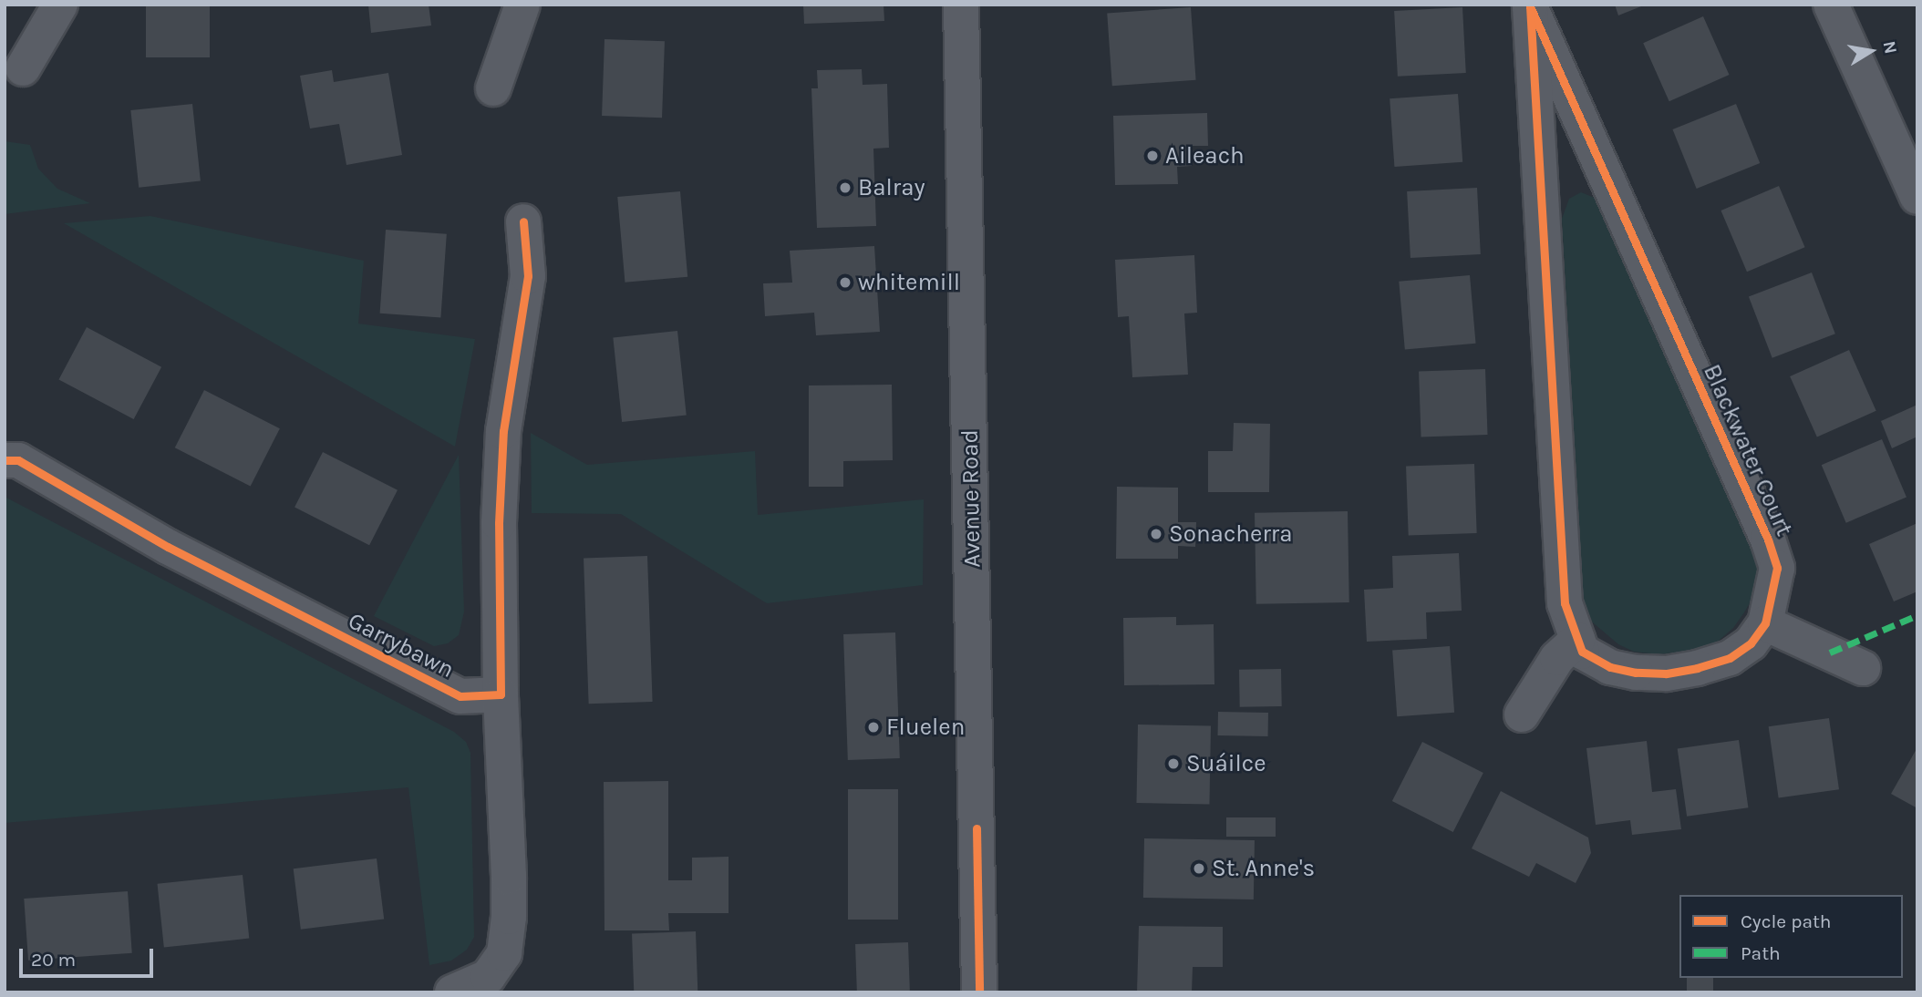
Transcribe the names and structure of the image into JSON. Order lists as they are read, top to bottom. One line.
{"streets":{"street":["Blackwater Court","Avenue Road","Garrybawn"]},"places":["Aileach","Balray","whitemill","Sonacherra","Fluelen","Suáilce","St. Anne's"],"legend":["Cycle path","Path"],"scale_bar":"20 m","north":"right"}
